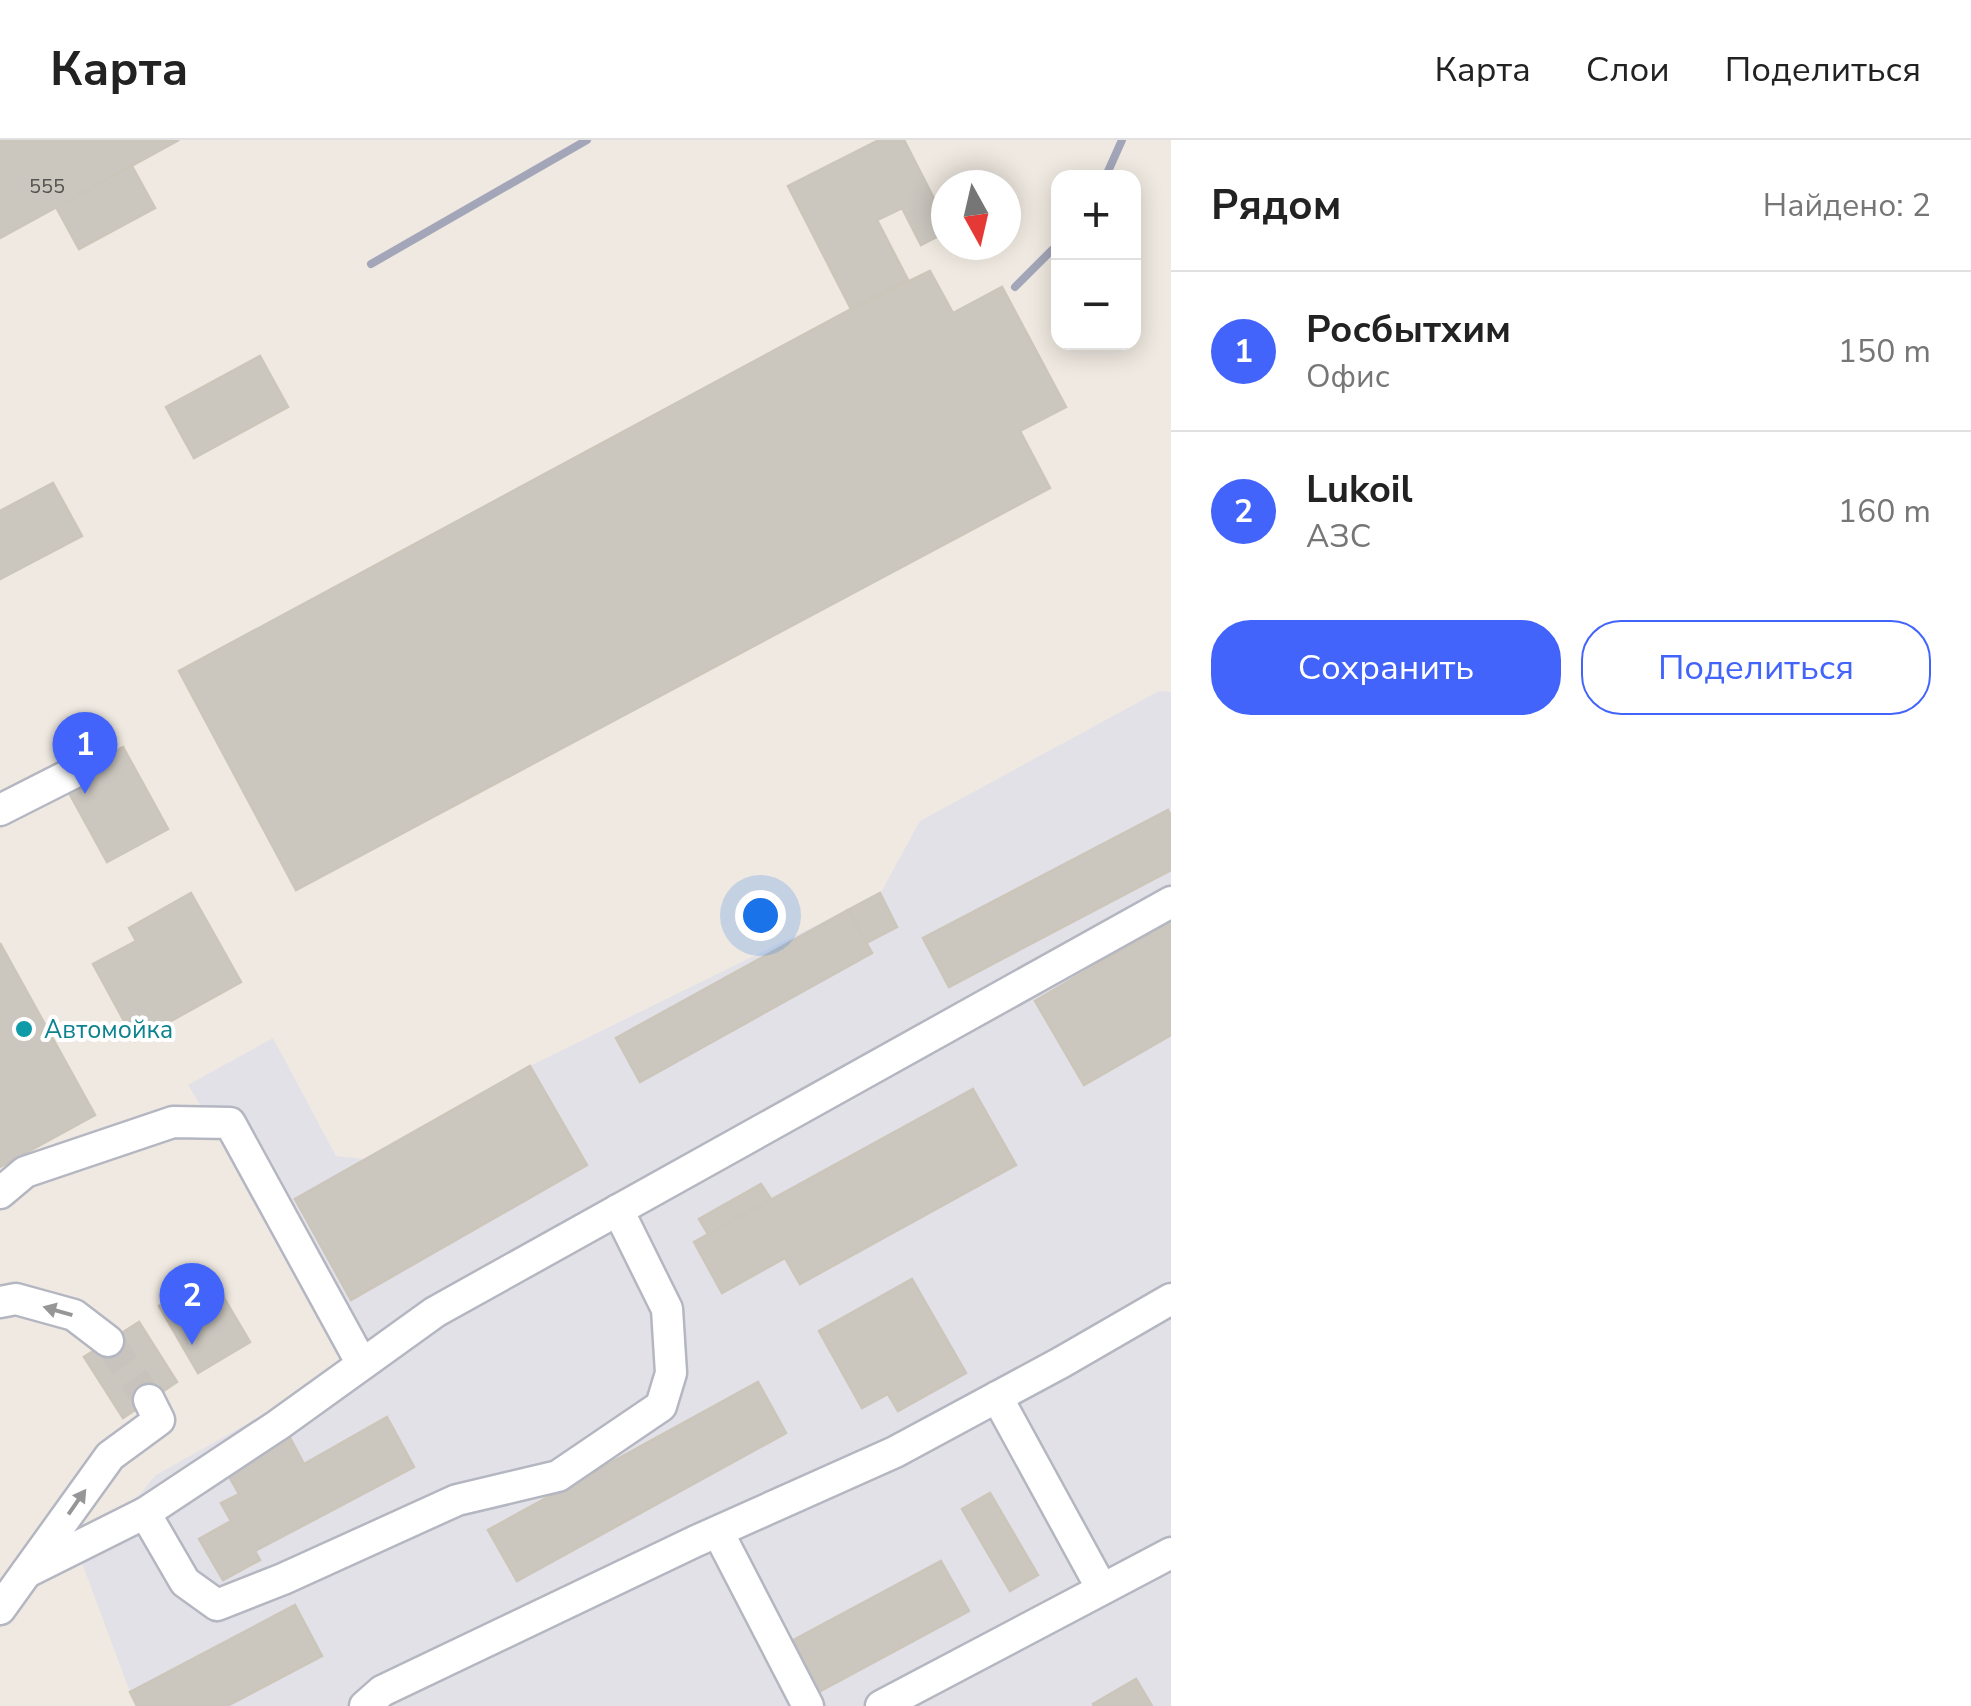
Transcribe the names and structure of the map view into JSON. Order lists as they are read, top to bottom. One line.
{"places":["Автомойка"],"house_numbers":["555"],"north":"bottom","page":{"header":"Карта","nav":["Карта","Слои","Поделиться"],"heading":["Рядом","Найдено: 2"],"map_buttons":["+","−"],"list":[{"mark":"1","name":"Росбытхим","note":"Офис","value":"150 m"},{"mark":"2","name":"Lukoil","note":"АЗС","value":"160 m"}],"buttons":["Сохранить","Поделиться"],"pins":["1","2"]}}
